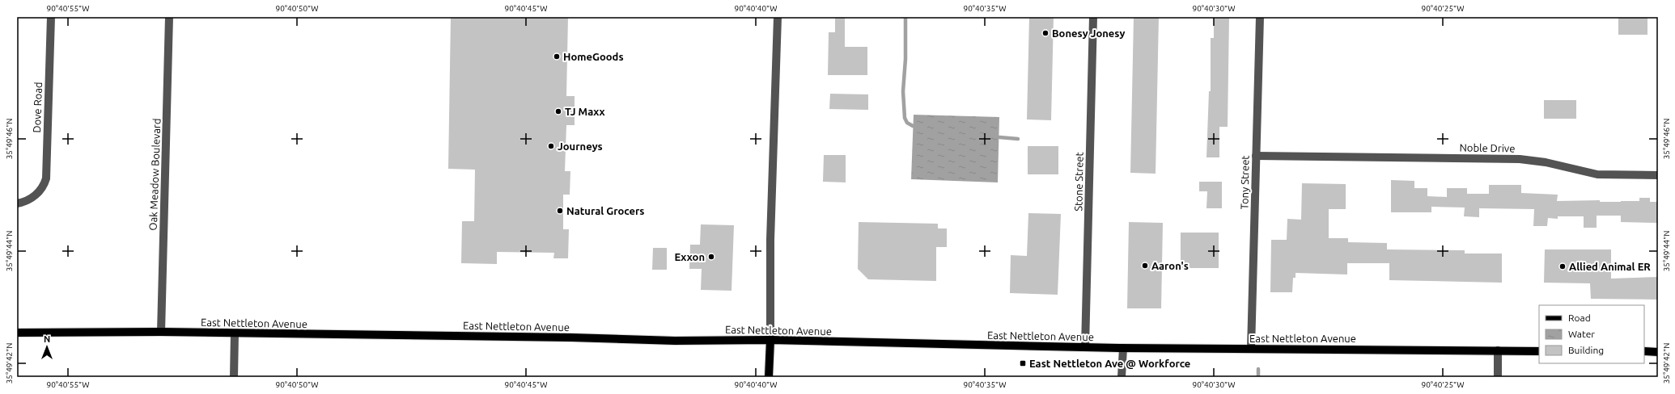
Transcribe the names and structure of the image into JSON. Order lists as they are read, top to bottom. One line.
{"streets":{"main road":["East Nettleton Avenue"],"street":["Dove Road","Noble Drive","Oak Meadow Boulevard","Stone Street","Tony Street"]},"crossings":[["Noble Drive","Tony Street"],["Oak Meadow Boulevard","East Nettleton Avenue"],["Stone Street","East Nettleton Avenue"],["Tony Street","East Nettleton Avenue"]],"places":{"other":["Bonesy Jonesy","HomeGoods","TJ Maxx","Journeys","Natural Grocers","Exxon","Aaron's","Allied Animal ER"],"transit":["East Nettleton Ave @ Workforce"]},"legend":["Road","Water","Building"],"north":"top","coordinates":["90°40'55\"W","90°40'50\"W","90°40'45\"W","90°40'40\"W","90°40'35\"W","90°40'30\"W","90°40'25\"W","35°49'46\"N","35°49'44\"N","35°49'42\"N"]}
